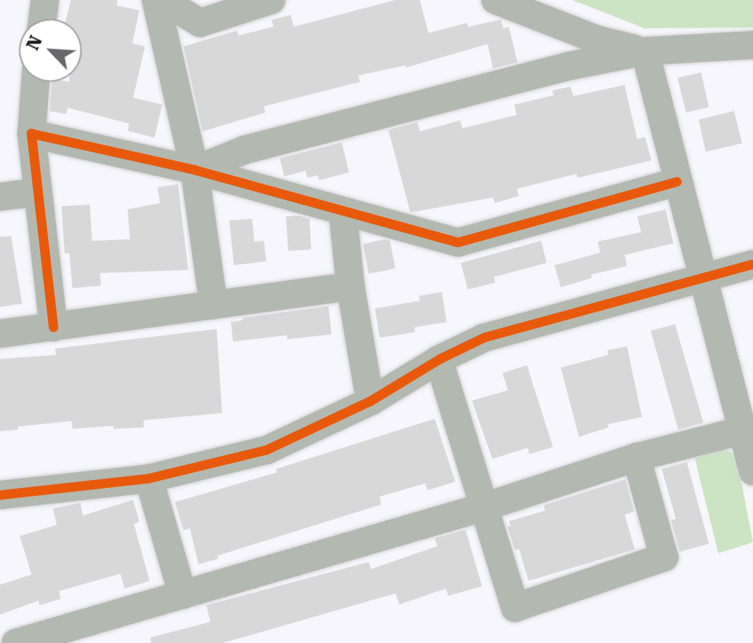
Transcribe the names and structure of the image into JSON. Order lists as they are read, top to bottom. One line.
{"north":"top left"}
